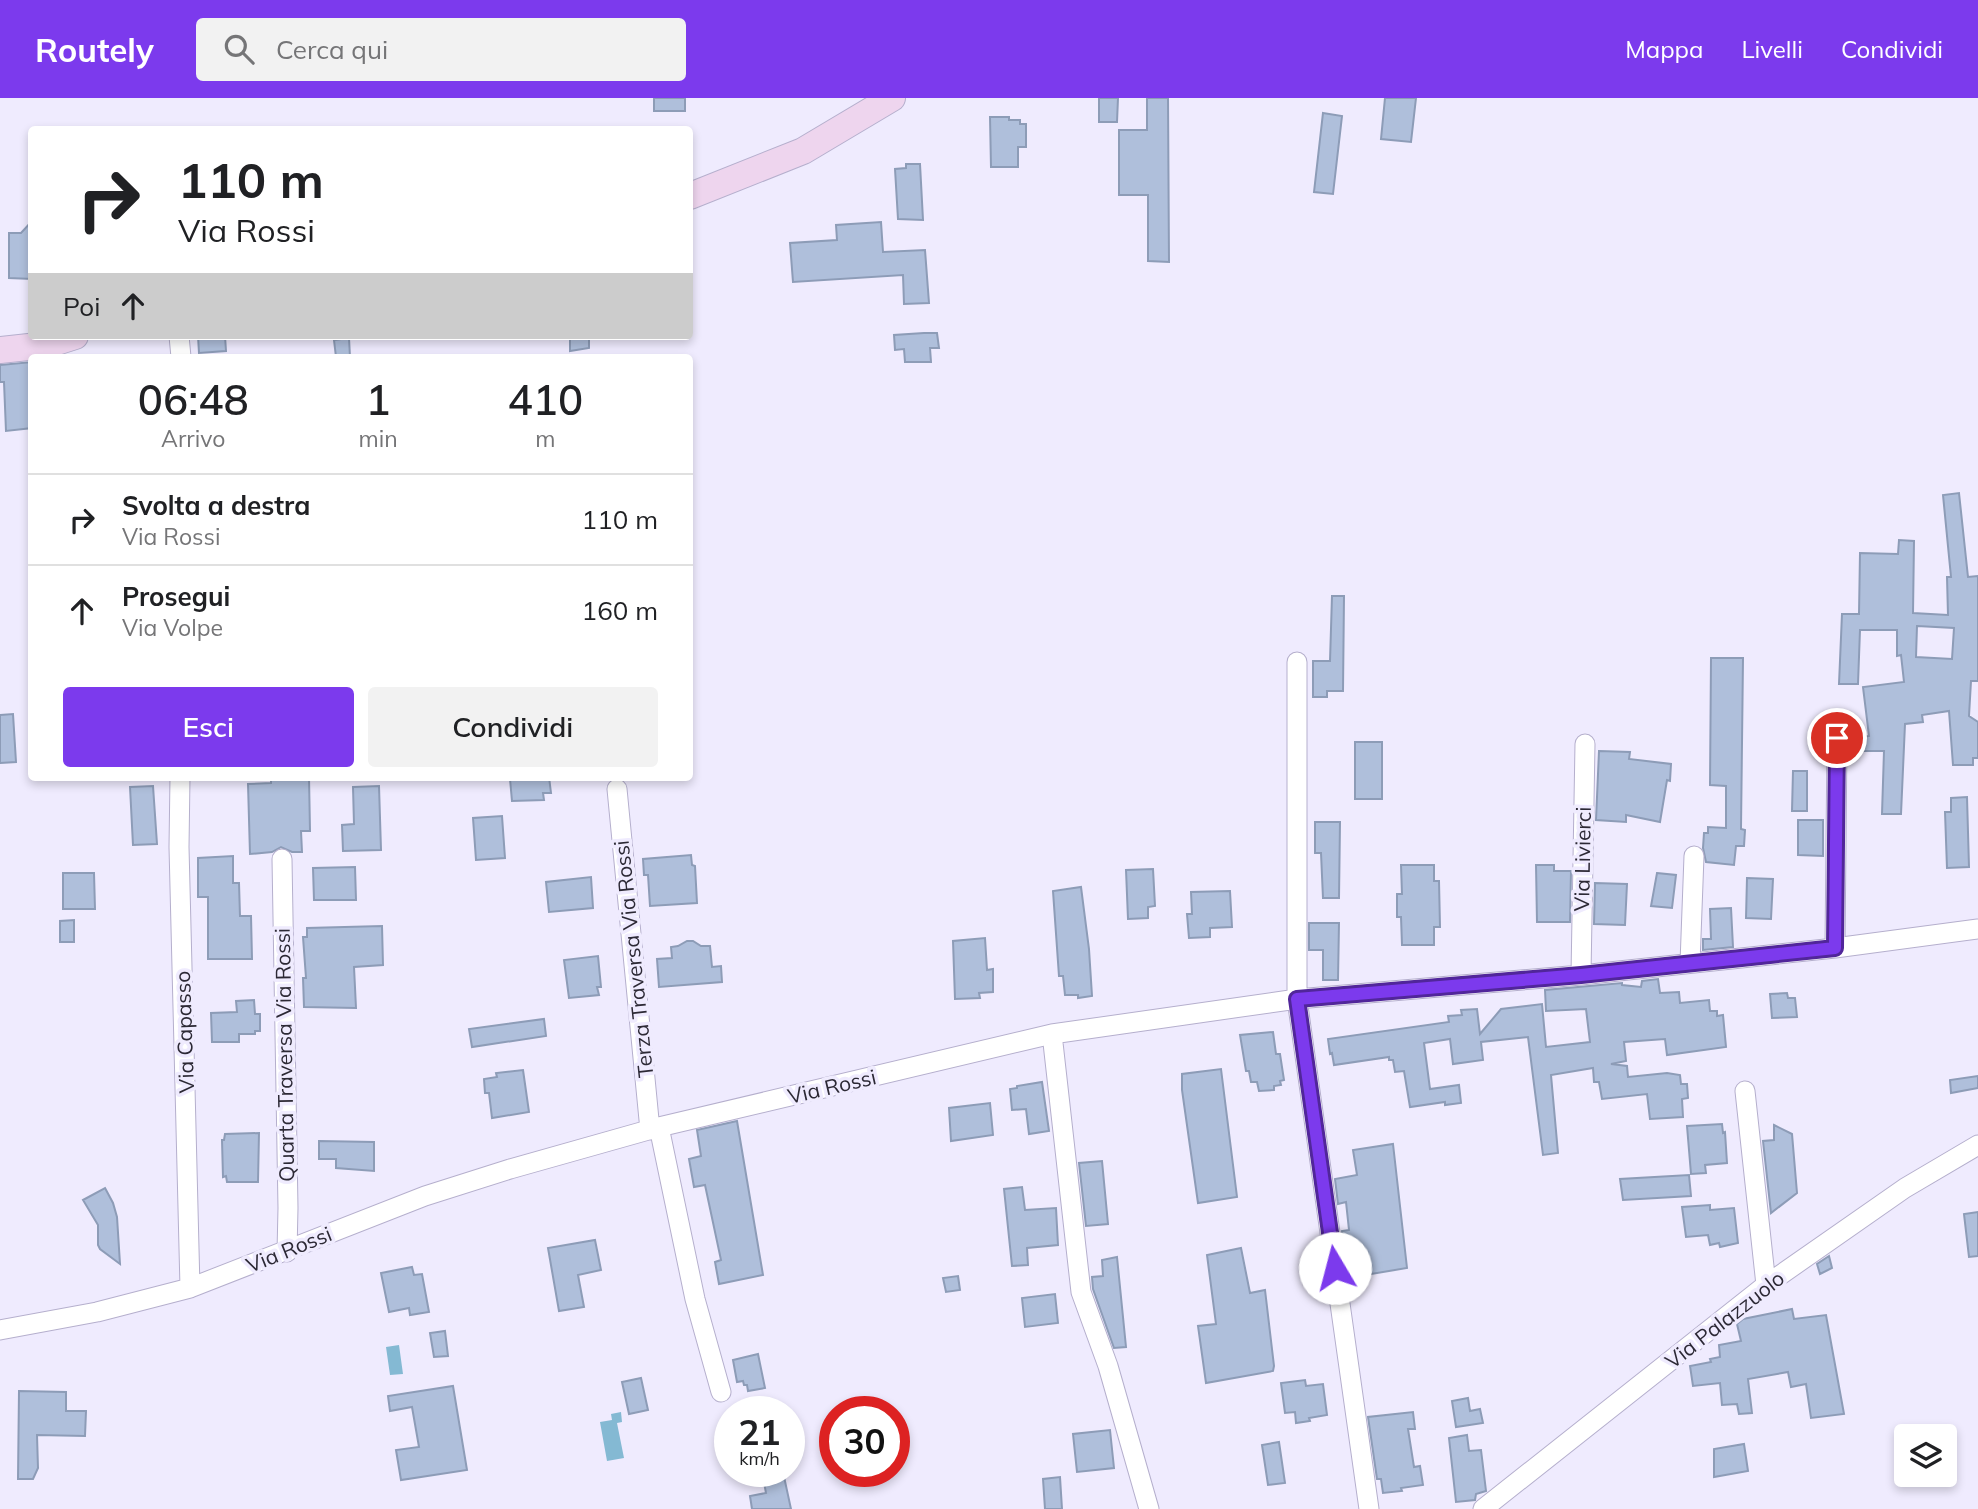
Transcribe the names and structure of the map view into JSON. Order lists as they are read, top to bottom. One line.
{"streets":{"street":["Via Livierci","Terza Traversa Via Rossi","Via Capasso","Quarta Traversa Via Rossi","Via Rossi","Via Palazzuolo"]},"crossings":[["Via Livierci","Via Rossi"],["Terza Traversa Via Rossi","Via Rossi"],["Via Capasso","Via Rossi"],["Quarta Traversa Via Rossi","Via Rossi"]],"page":{"header":"Routely","search":"Cerca qui","nav":["Mappa","Livelli","Condividi"],"turn":["110 m","Via Rossi"],"then":"Poi","eta":["06:48","Arrivo","1","min","410","m"],"list":[{"name":"Svolta a destra","note":"Via Rossi","value":"110 m"},{"name":"Prosegui","note":"Via Volpe","value":"160 m"}],"buttons":["Esci","Condividi"],"speed":"21 km/h","limit":"30"}}
